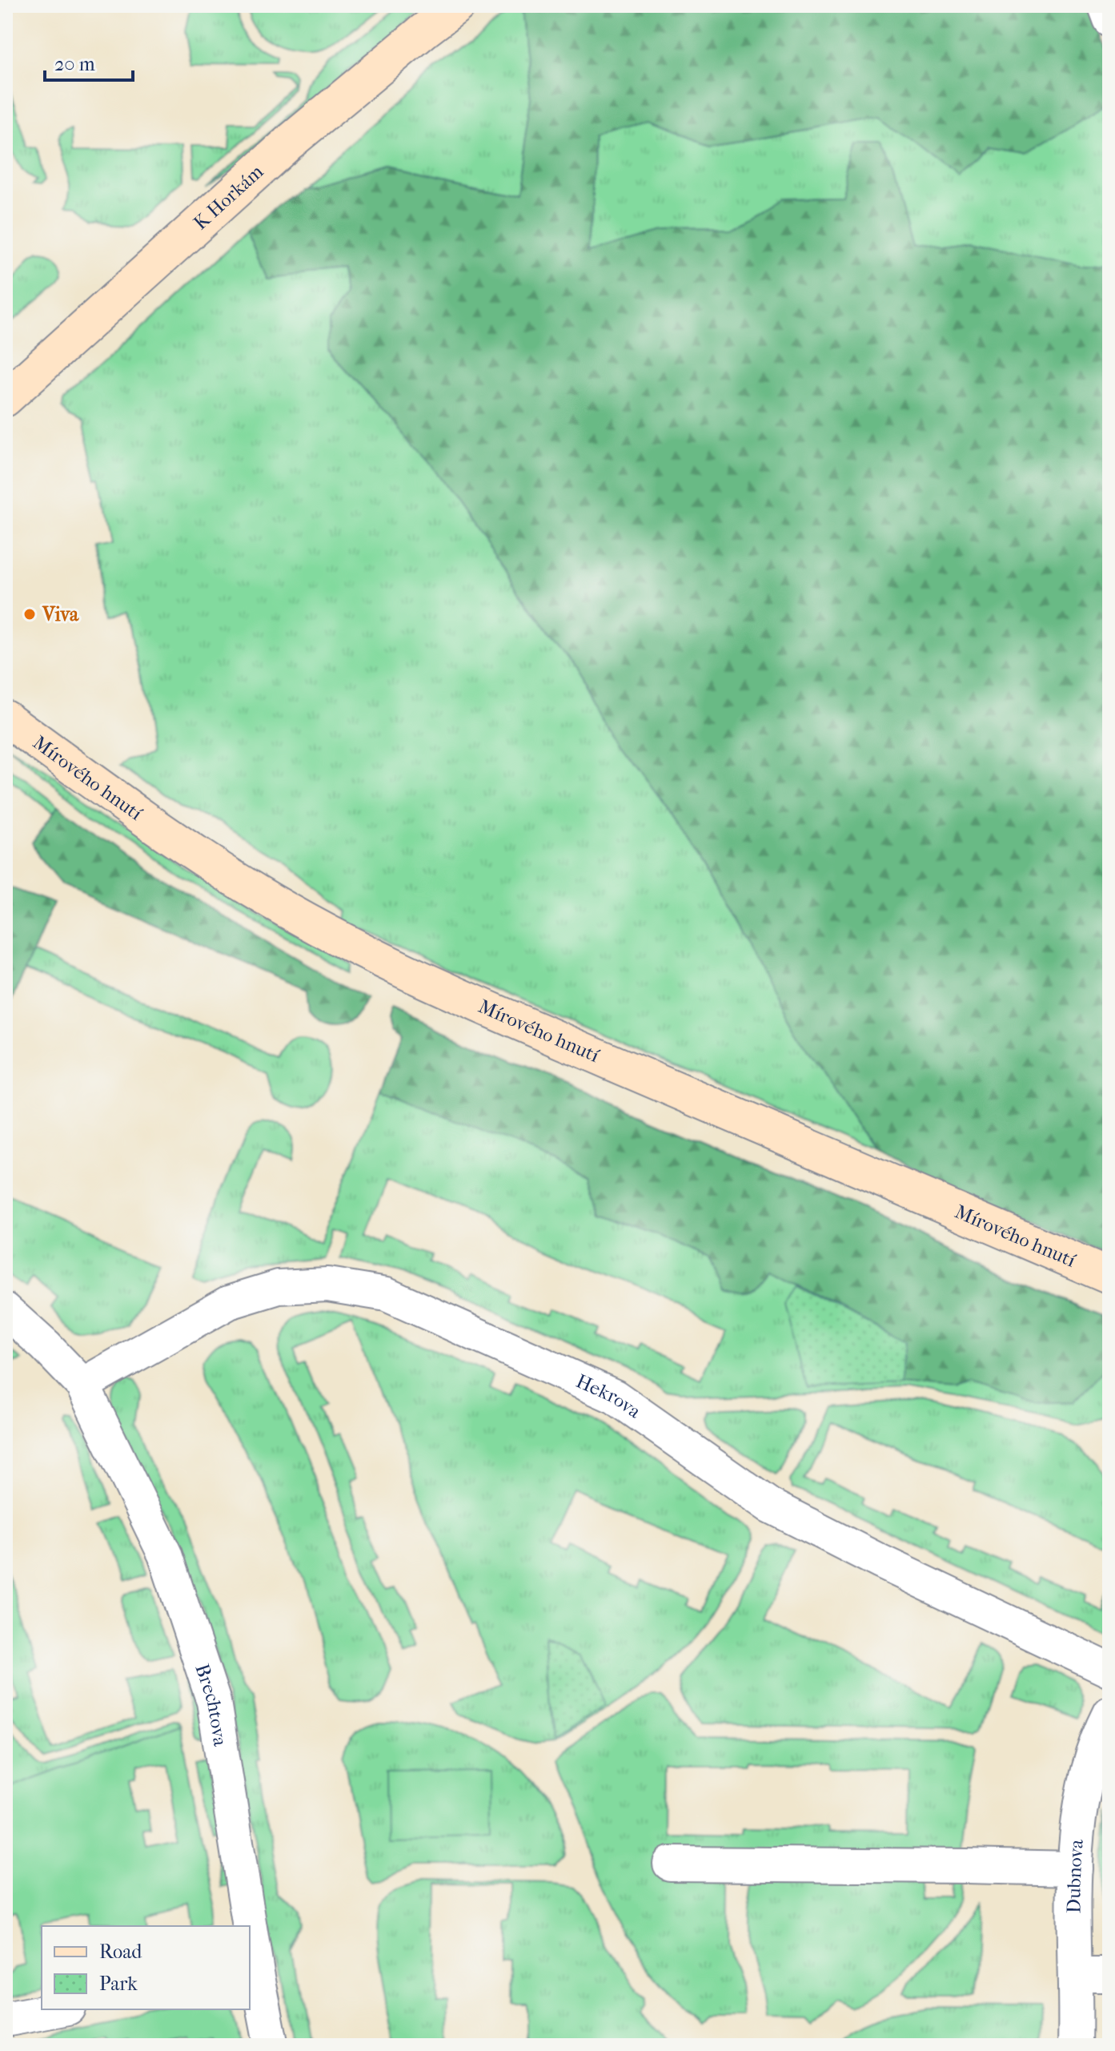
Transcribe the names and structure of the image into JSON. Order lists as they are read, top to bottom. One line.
{"streets":{"main road":["K Horkám","Mírového hnutí"],"street":["Hekrova","Brechtova","Dubnova"]},"crossings":[["Hekrova","Brechtova"]],"places":["Viva"],"legend":["Road","Park"],"scale_bar":"20 m"}
